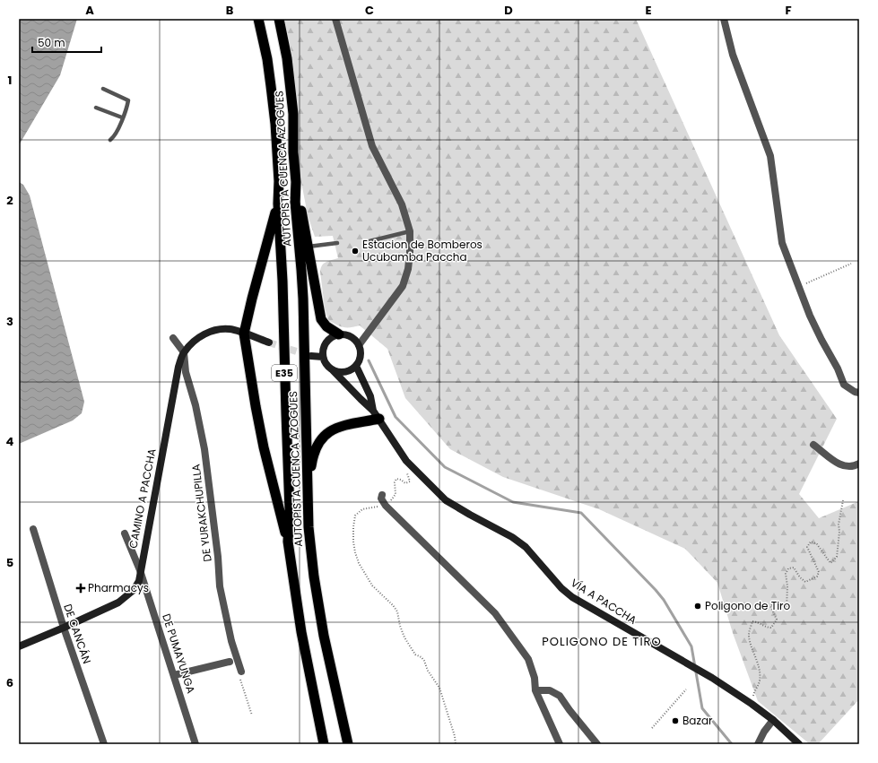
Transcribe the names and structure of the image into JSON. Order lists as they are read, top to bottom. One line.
{"streets":{"highway":["AUTOPISTA CUENCA AZOGUES","E35"],"main road":["CAMINO A PACCHA","VÍA A PACCHA"],"street":["DE YURAKCHUPILLA","DE CANCÁN","DE PUMAYUNGA"]},"crossings":[["CAMINO A PACCHA","DE YURAKCHUPILLA"],["CAMINO A PACCHA","DE CANCÁN"],["CAMINO A PACCHA","DE PUMAYUNGA"]],"districts":["POLIGONO DE TIRO"],"places":{"other":["Estacion de Bomberos Ucubamba Paccha","Poligono de Tiro","Bazar"],"health":["Pharmacys"]},"scale_bar":"50 m","grid":{"columns":["A","B","C","D","E","F"],"rows":["1","2","3","4","5","6"]}}
